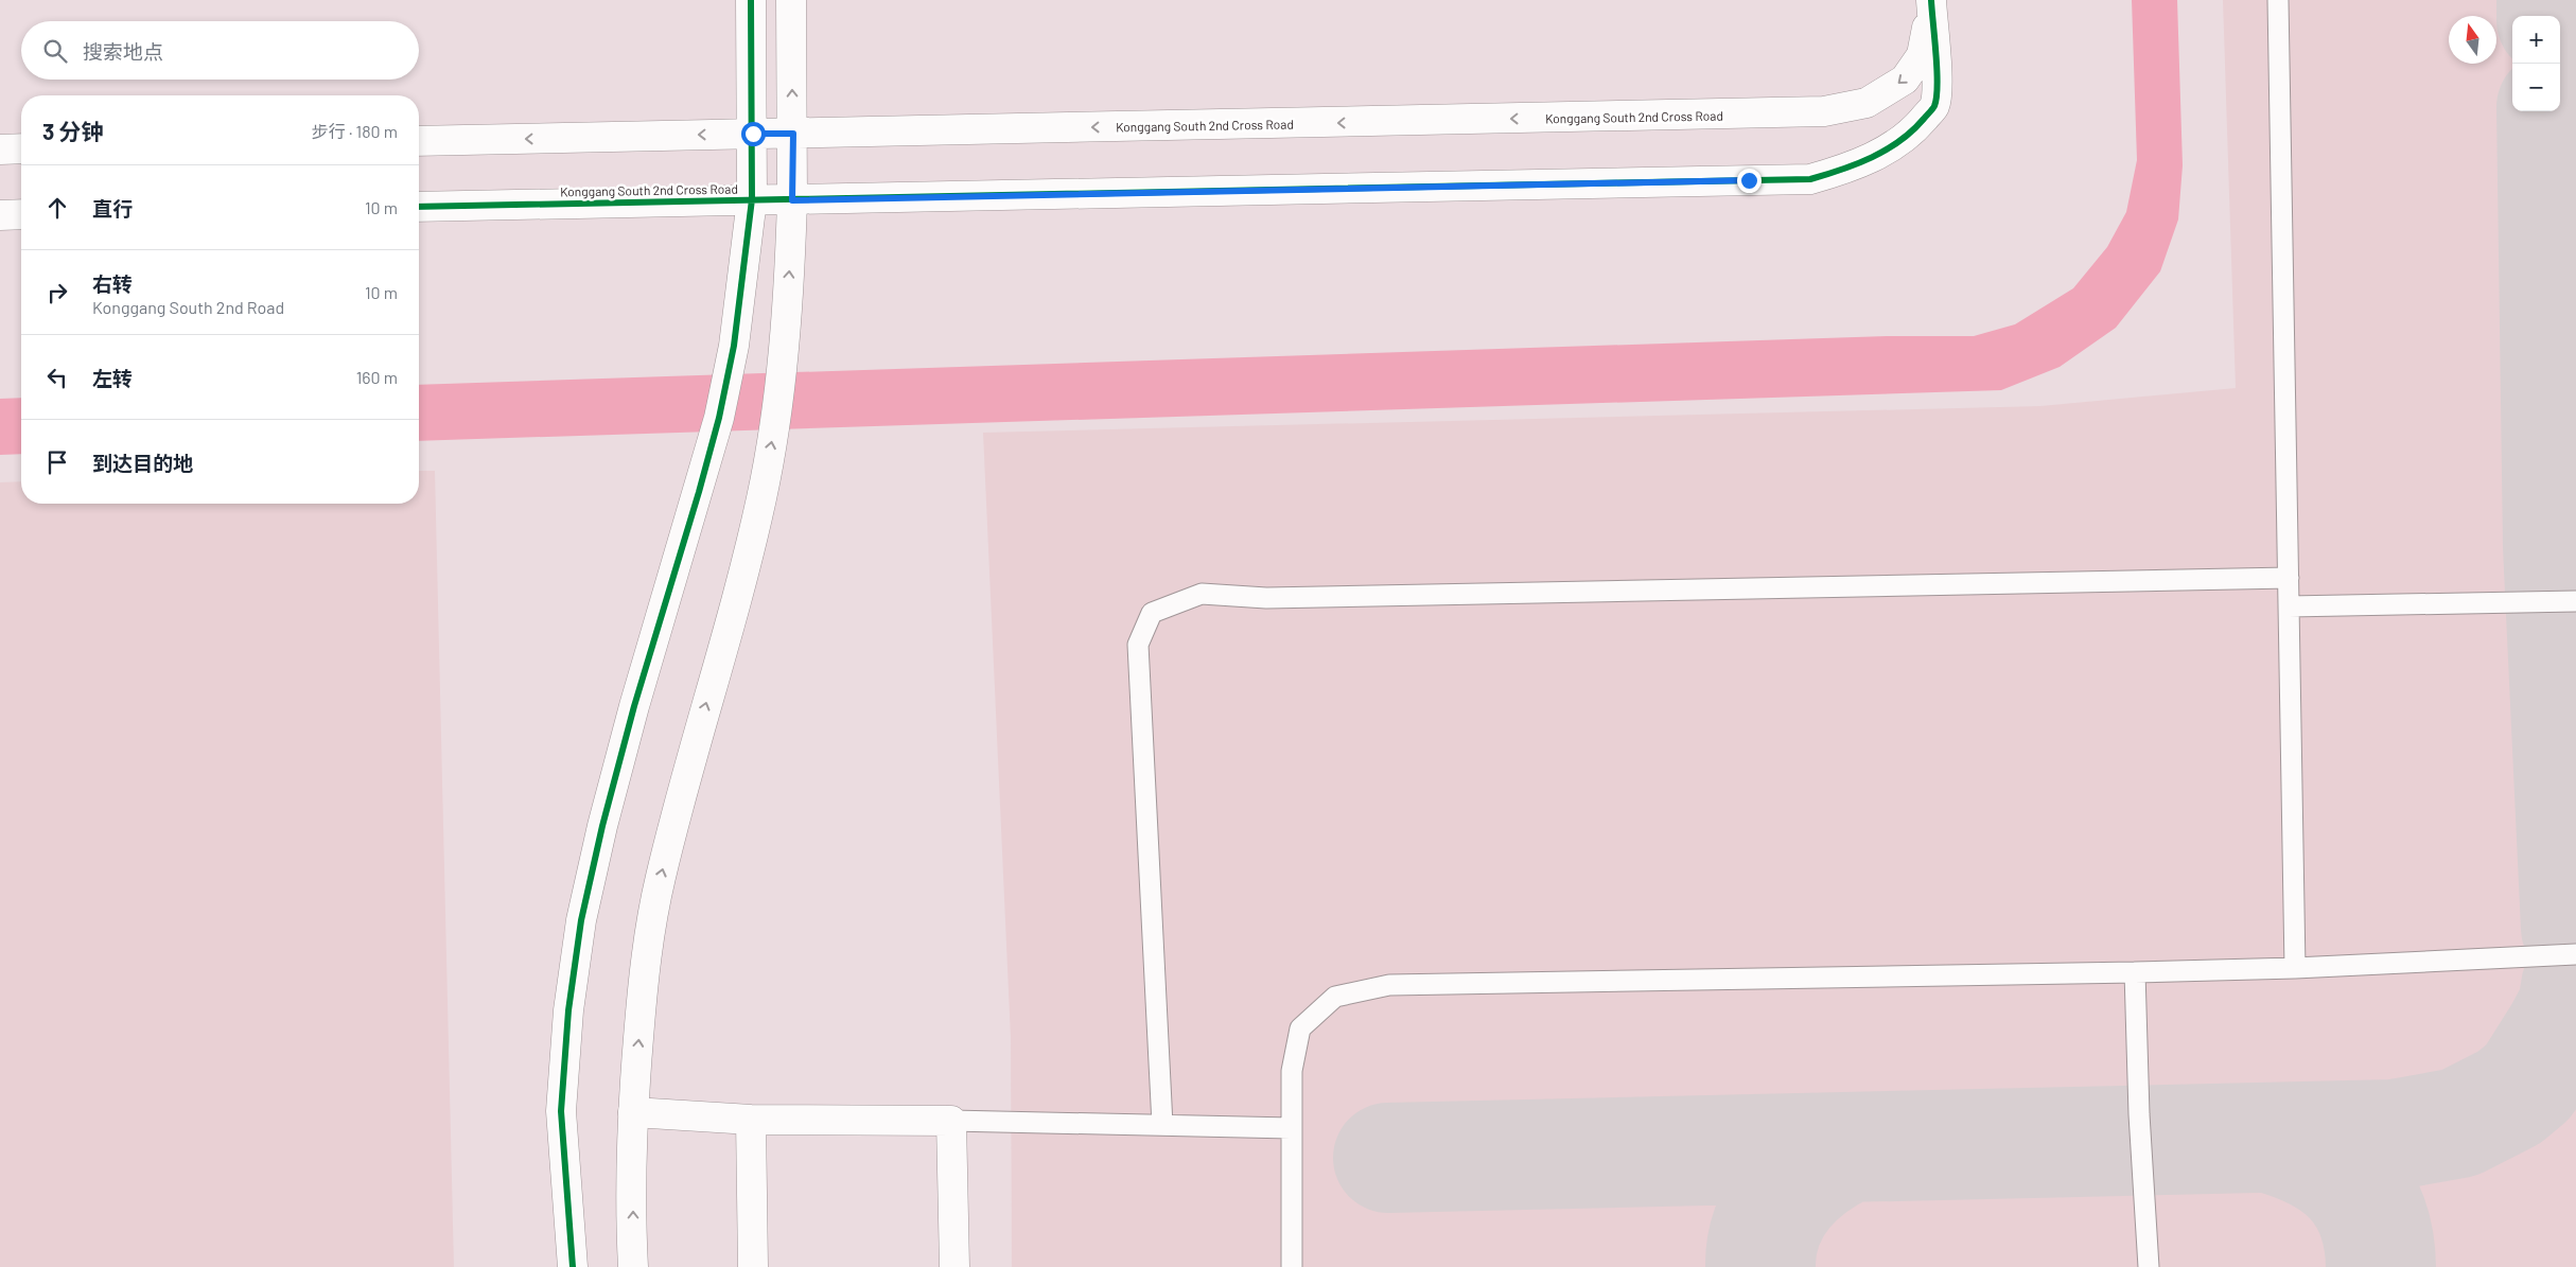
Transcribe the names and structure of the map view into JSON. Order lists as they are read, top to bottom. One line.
{"streets":{"street":["Konggang South 2nd Cross Road"]},"north":"top","page":{"map_buttons":["+","−"],"search":"搜索地点","heading":["3 分钟","步行 · 180 m"],"list":[["直行","10 m"],["右转","Konggang South 2nd Road","10 m"],["左转","160 m"],"到达目的地"]}}
